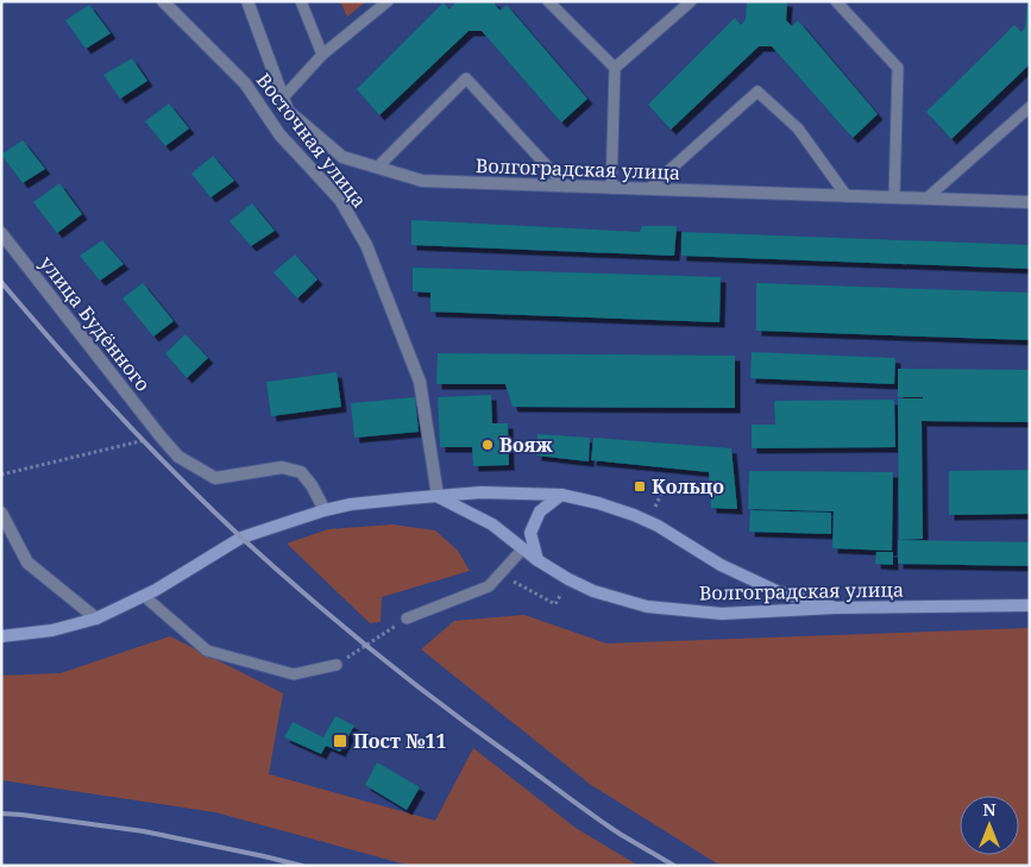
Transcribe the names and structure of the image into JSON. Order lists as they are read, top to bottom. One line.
{"streets":{"main road":["Волгоградская улица"],"street":["Восточная улица","улица Будённого"]},"crossings":[["Восточная улица","Волгоградская улица"]],"places":{"other":["Вояж"],"transit":["Кольцо","Пост №11"]},"north":"top"}
